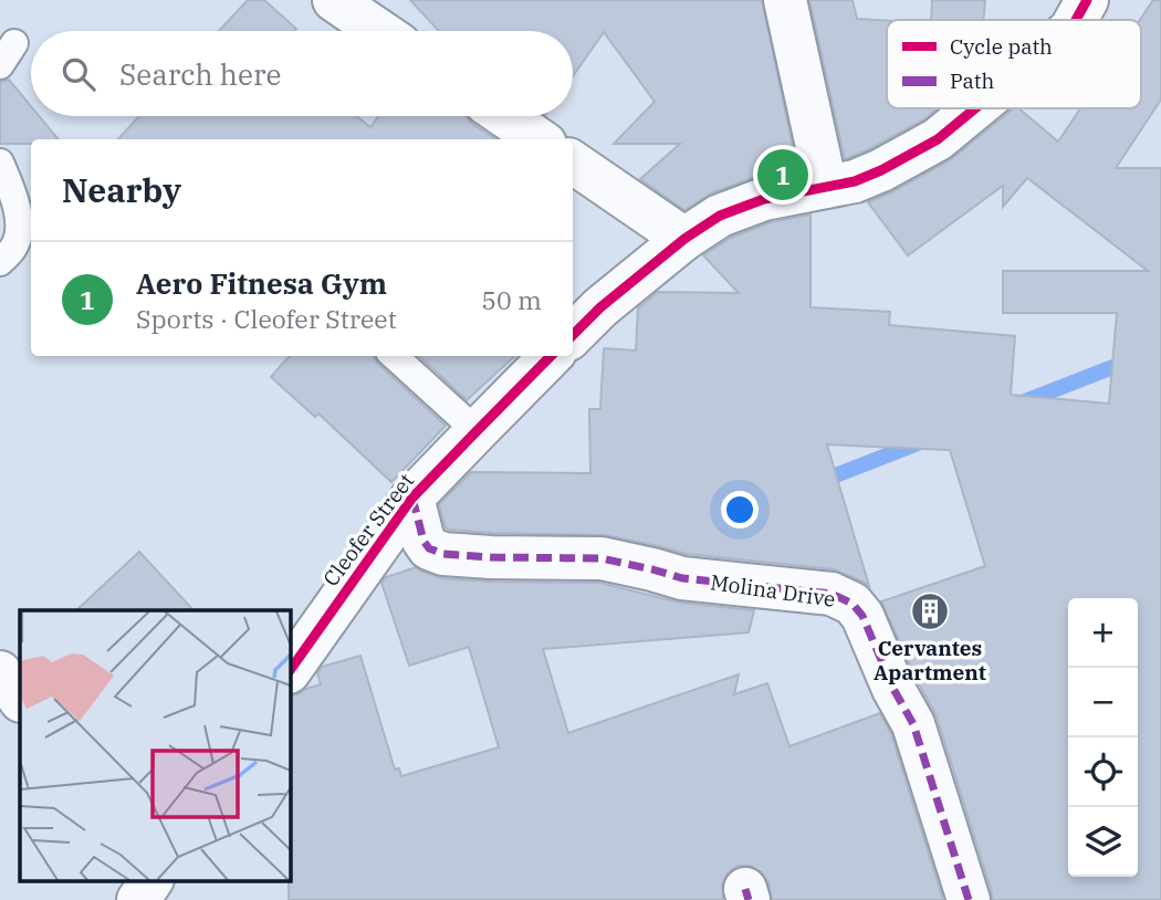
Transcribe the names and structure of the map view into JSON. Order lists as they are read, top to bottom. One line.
{"streets":{"street":["Cleofer Street","Molina Drive"]},"crossings":[["Cleofer Street","Molina Drive"]],"places":{"building":["Cervantes Apartment"]},"legend":["Cycle path","Path"],"page":{"search":"Search here","heading":"Nearby","pins":"1","list":[{"mark":"1","name":"Aero Fitnesa Gym","note":"Sports · Cleofer Street","value":"50 m"}],"map_buttons":["+","−"]}}
